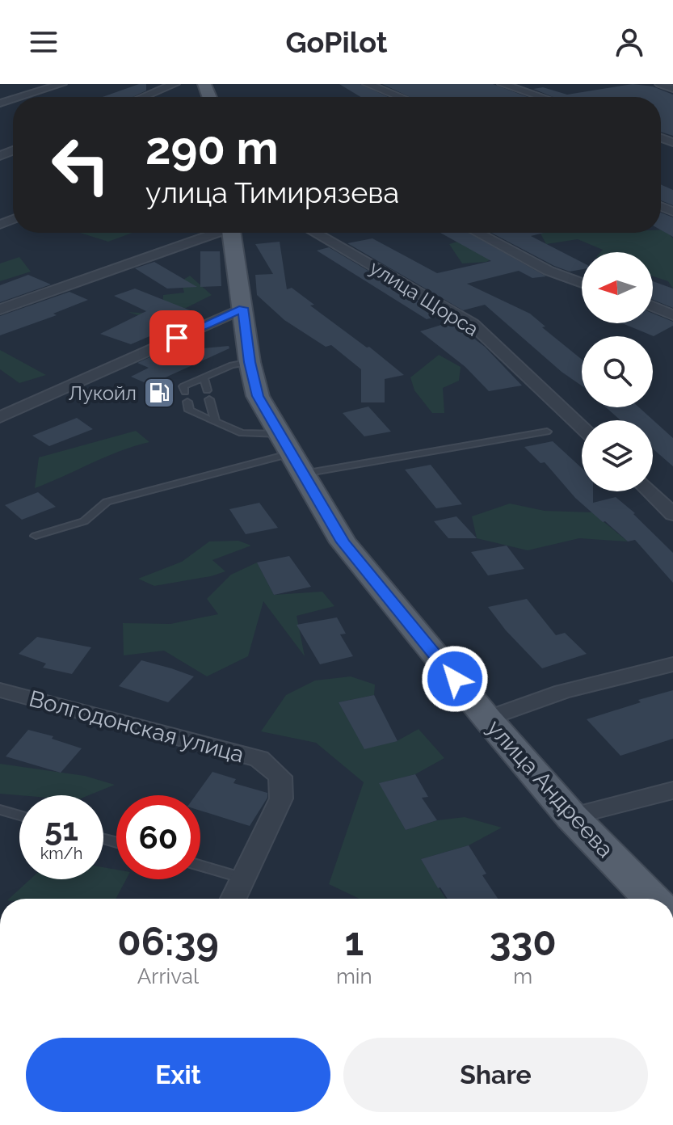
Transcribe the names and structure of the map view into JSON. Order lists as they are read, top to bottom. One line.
{"streets":{"main road":["улица Андреева"],"street":["улица Щорса","Волгодонская улица"]},"places":{"fuel station":["Лукойл"]},"north":"left","page":{"header":"GoPilot","turn":["290 m","улица Тимирязева"],"speed":"51 km/h","limit":"60","eta":["06:39","Arrival","1","min","330","m"],"buttons":["Exit","Share"]}}
